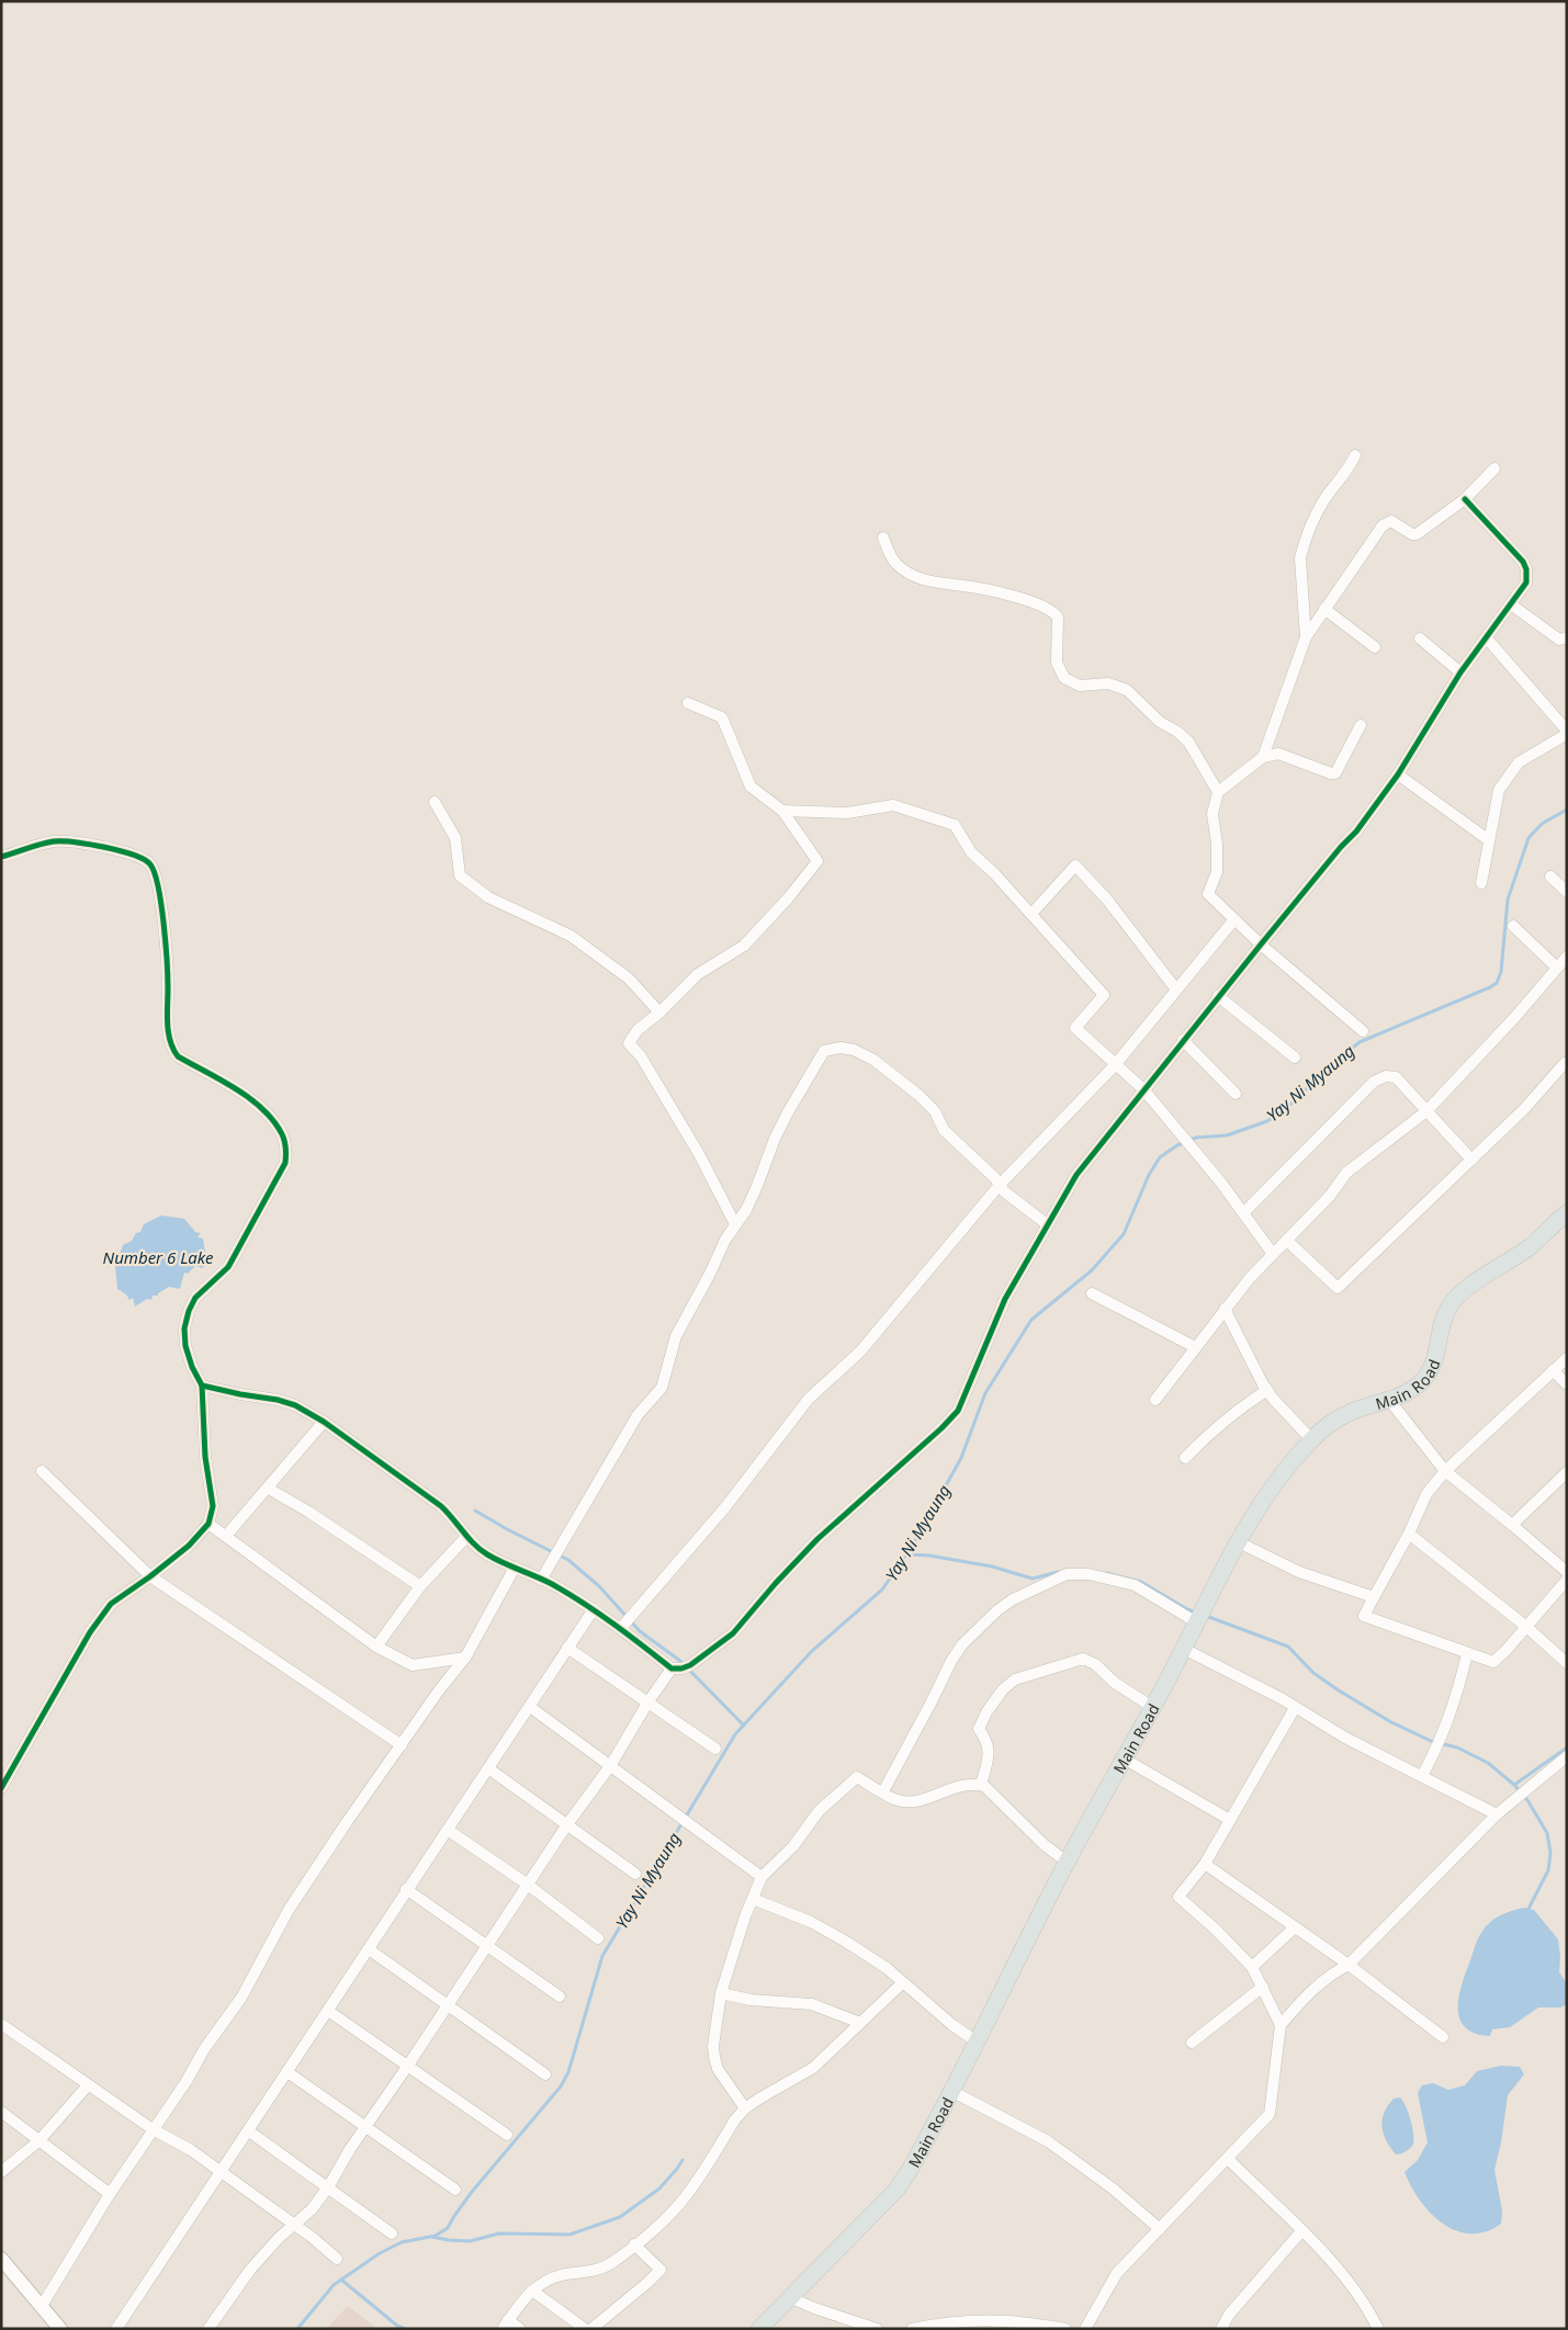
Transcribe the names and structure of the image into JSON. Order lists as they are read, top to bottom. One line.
{"streets":{"main road":["Main Road"]},"water":["Yay Ni Myaung","Number 6 Lake"]}
